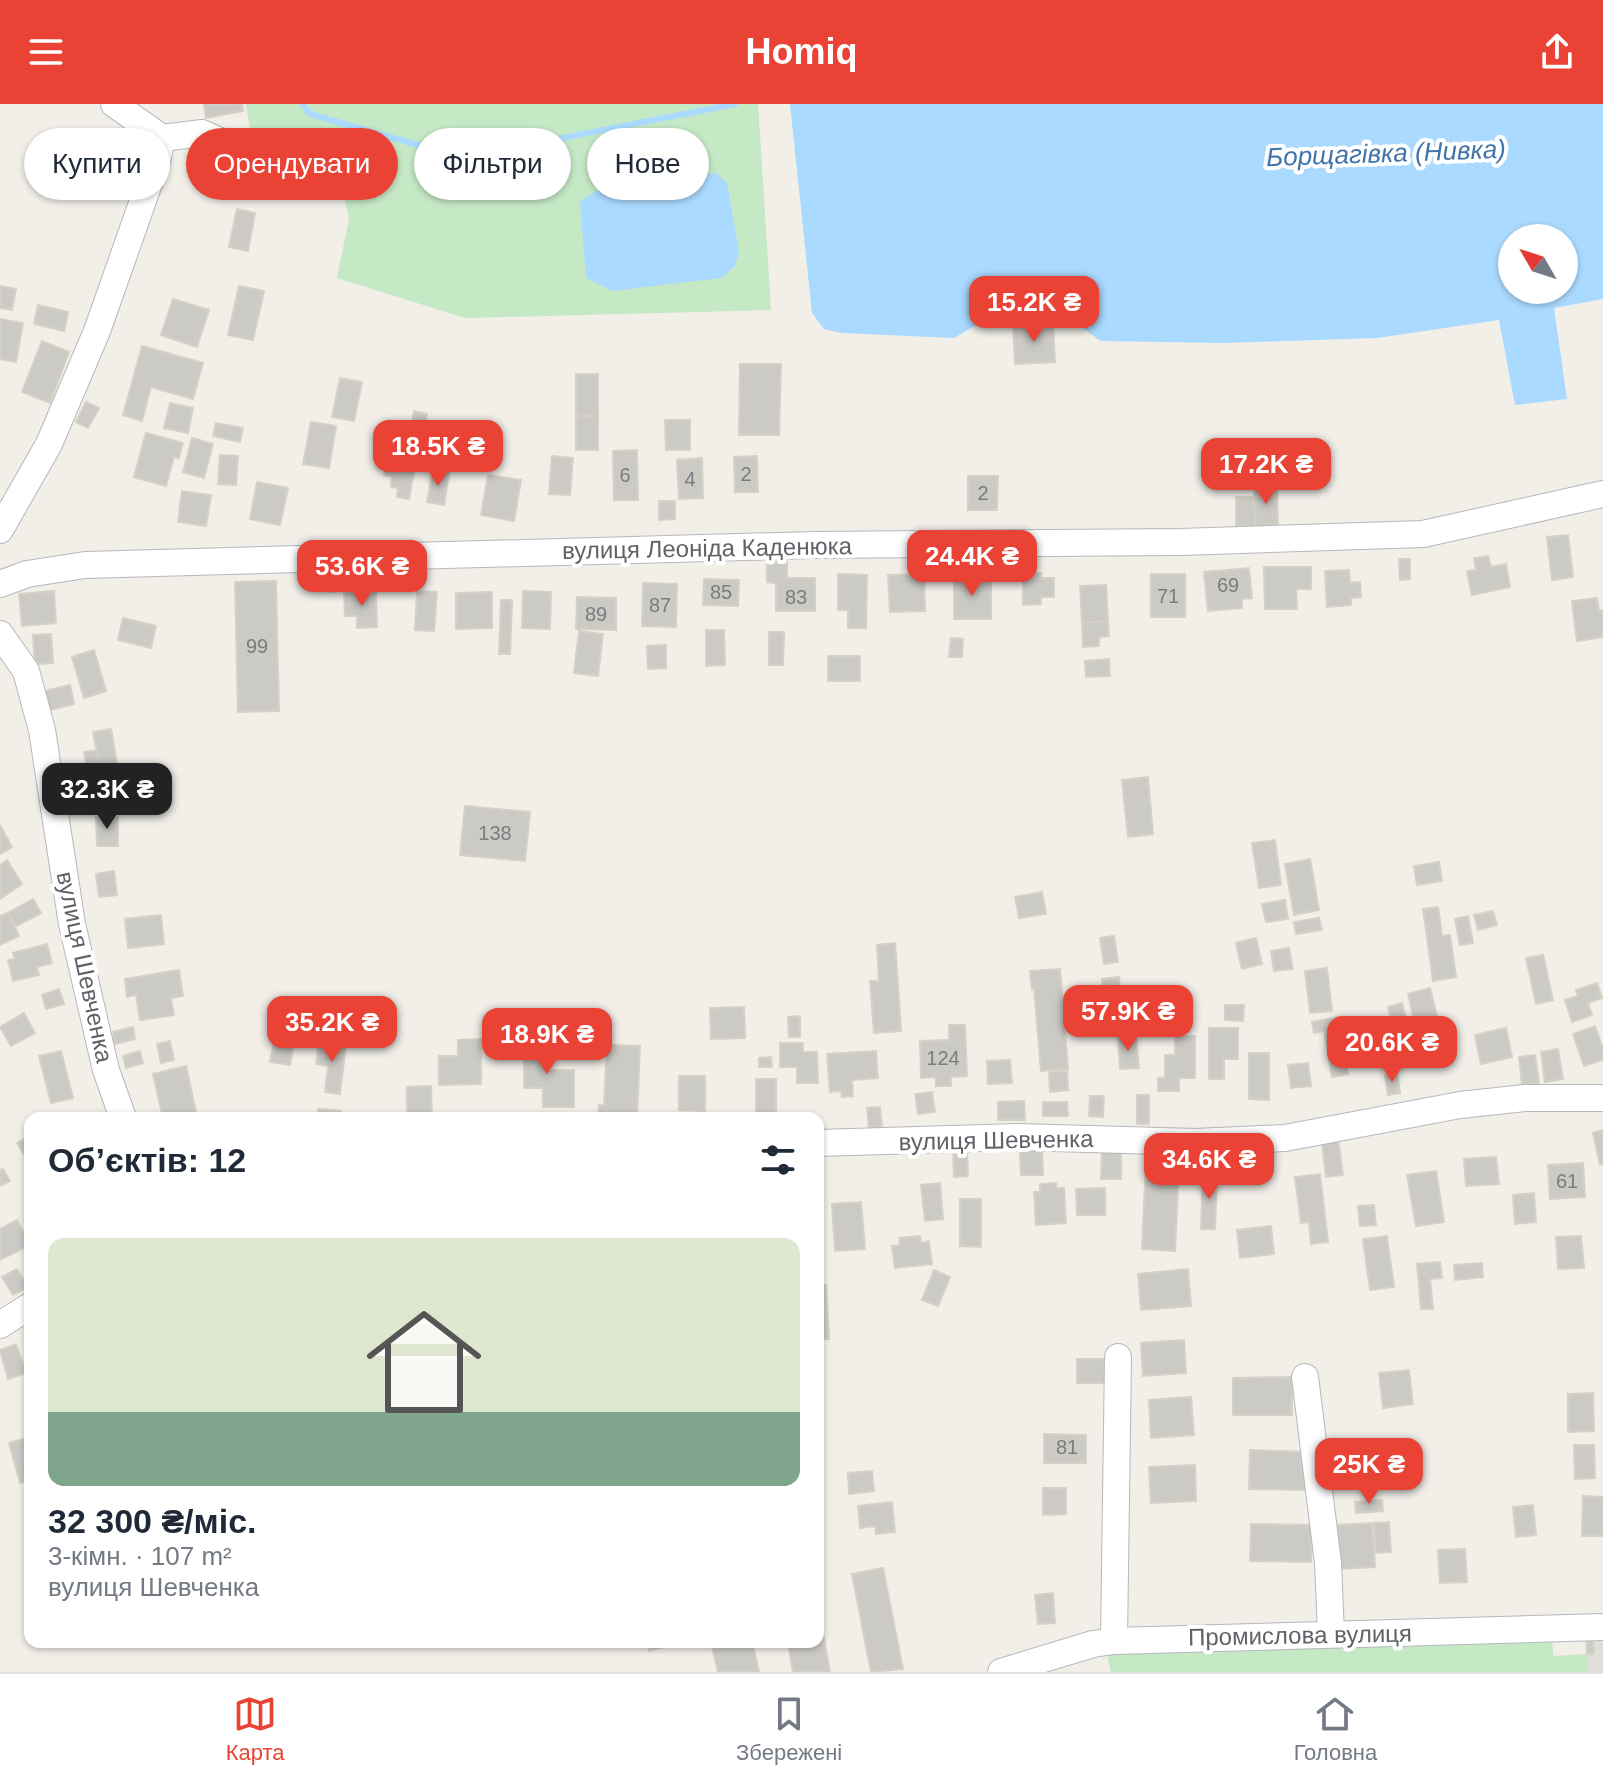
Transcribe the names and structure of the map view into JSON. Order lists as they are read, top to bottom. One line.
{"streets":{"street":["вулиця Леоніда Каденюка","вулиця Шевченка","Промислова вулиця"]},"water":["Борщагівка (Нивка)"],"house_numbers":["2","6","4","2","69","85","71","83","87","89","99","138","124","61","81"],"north":"top left","page":{"header":"Homiq","chip":["Купити","Орендувати","Фільтри","Нове"],"price":["15.2K ₴","18.5K ₴","17.2K ₴","24.4K ₴","53.6K ₴","32.3K ₴","57.9K ₴","35.2K ₴","18.9K ₴","20.6K ₴","34.6K ₴","25K ₴"],"heading":"Об’єктів: 12","list":[{"name":"32 300 ₴/міс.","note":"3-кімн. · 107 m² · вулиця Шевченка"}],"tabs":["Карта","Збережені","Головна"]}}
